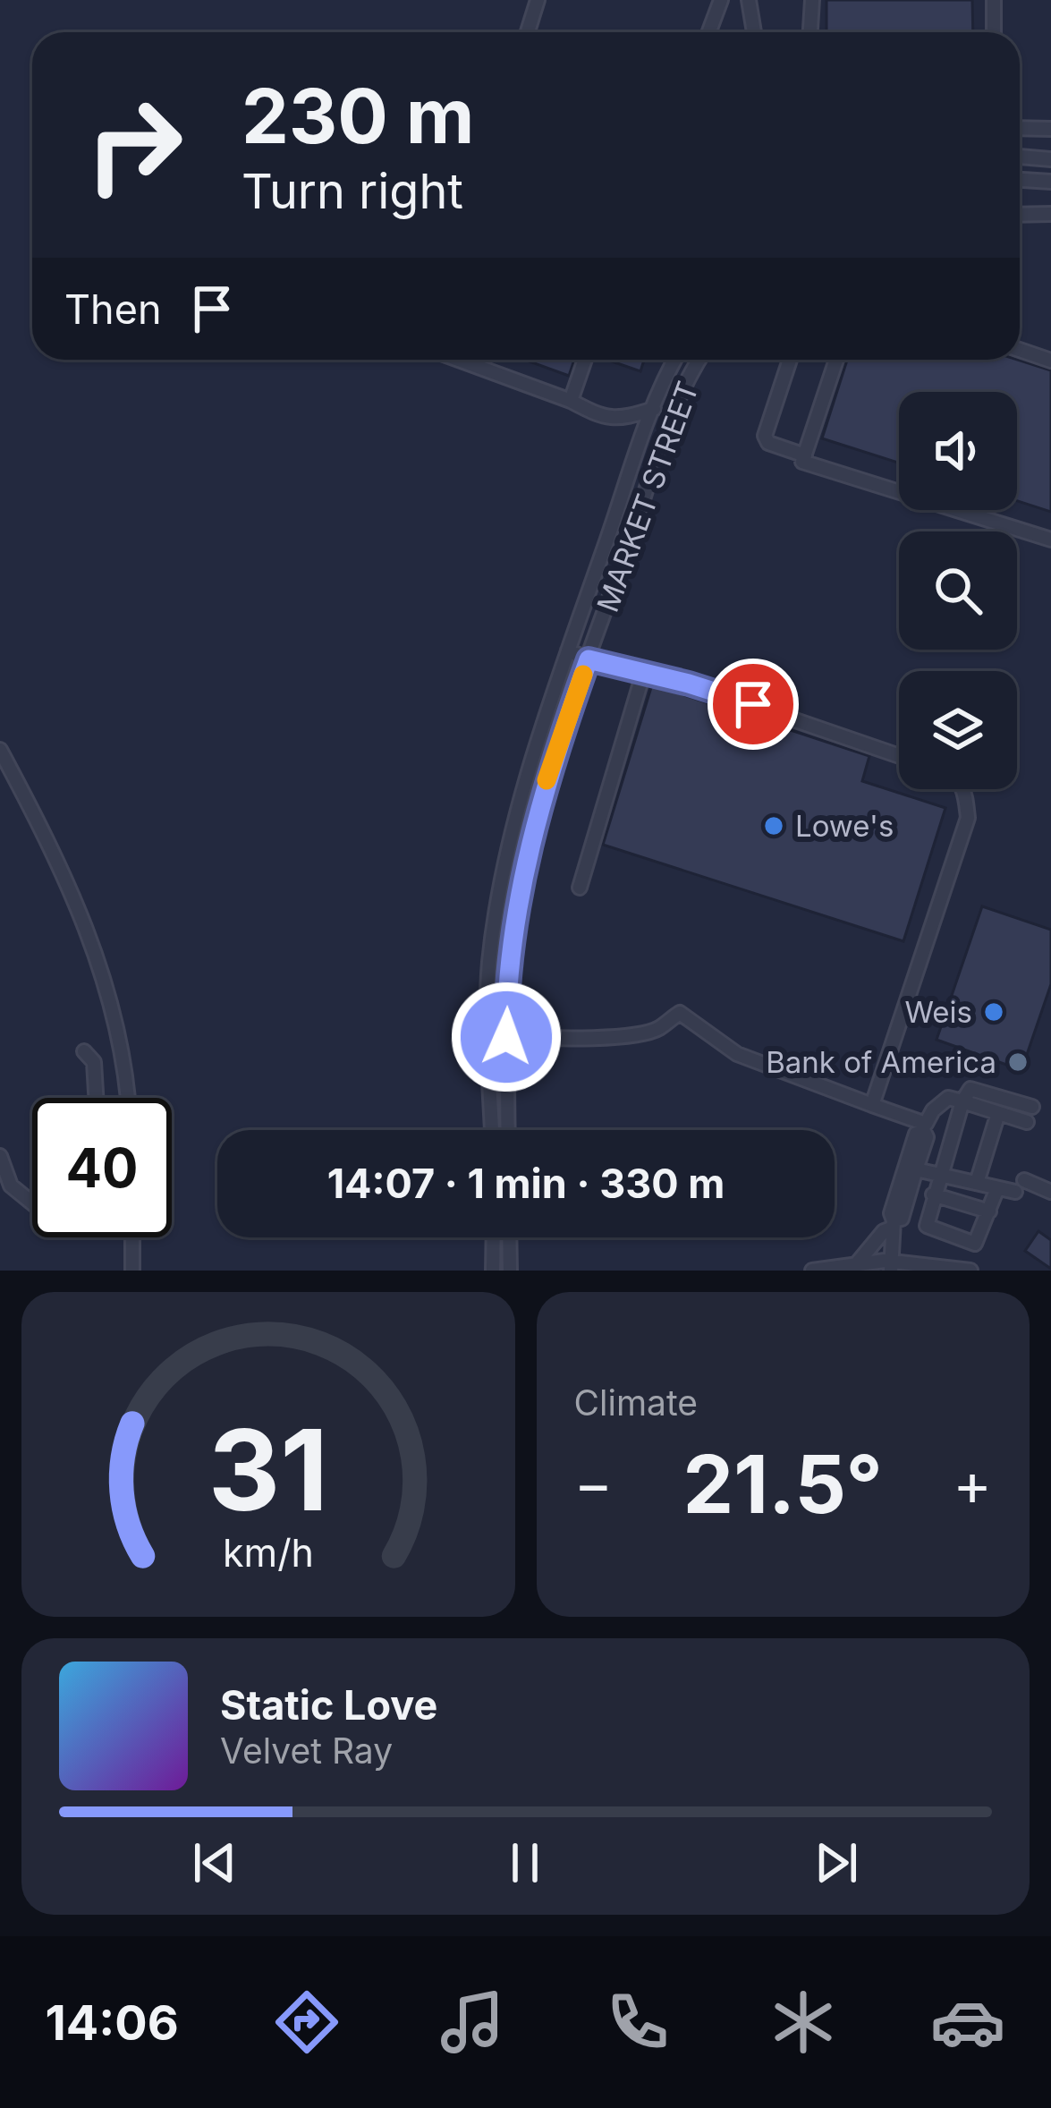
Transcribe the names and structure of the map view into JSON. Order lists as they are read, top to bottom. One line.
{"streets":{"street":["MARKET STREET"]},"places":["Lowe's","Weis","Bank of America"],"page":{"turn":["230 m","Turn right"],"then":"Then","limit":"40","trip":"14:07 · 1 min · 330 m","tile":"Climate","heat":["−","21.5°","+"],"song":["Static Love","Velvet Ray"],"tabs":"14:06","gauge":["31","km/h"]}}
